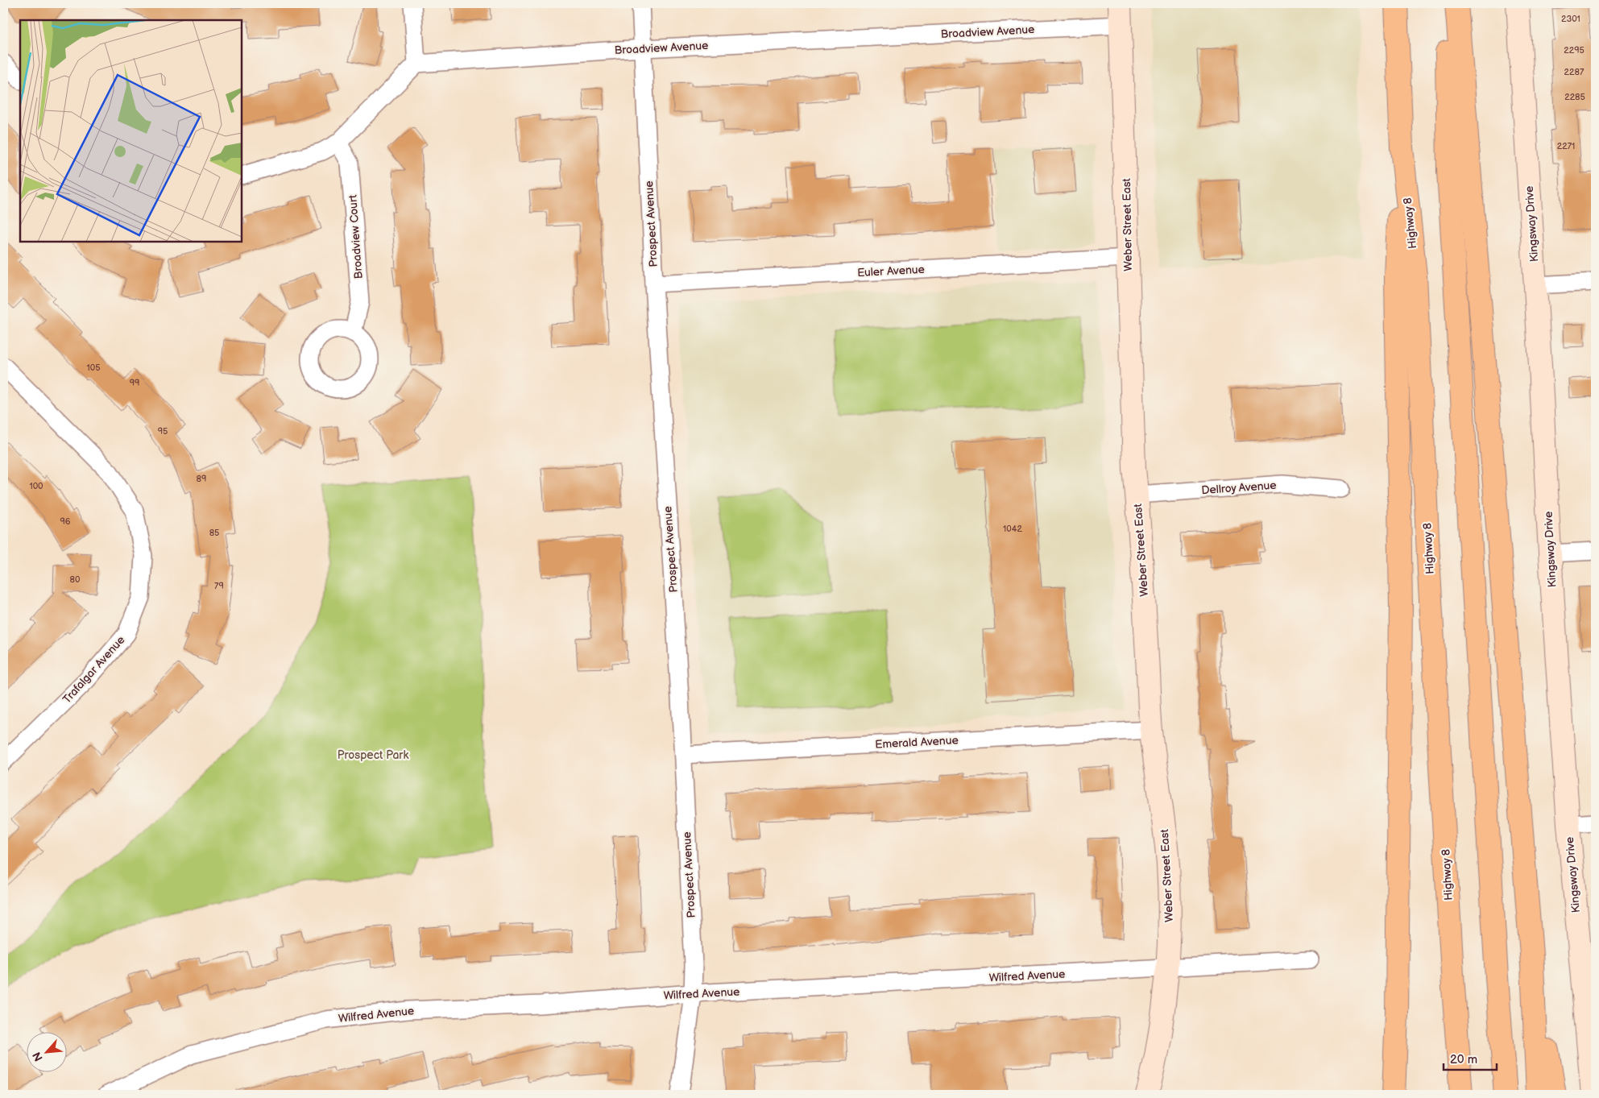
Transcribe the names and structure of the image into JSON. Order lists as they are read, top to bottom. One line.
{"streets":{"highway":["Highway 8"],"main road":["Kingsway Drive","Weber Street East"],"street":["Broadview Avenue","Prospect Avenue","Broadview Court","Euler Avenue","Dellroy Avenue","Trafalgar Avenue","Emerald Avenue","Wilfred Avenue"]},"crossings":[["Broadview Avenue","Prospect Avenue"],["Broadview Avenue","Weber Street East"],["Prospect Avenue","Euler Avenue"],["Prospect Avenue","Emerald Avenue"],["Prospect Avenue","Wilfred Avenue"],["Weber Street East","Euler Avenue"],["Weber Street East","Dellroy Avenue"],["Weber Street East","Emerald Avenue"],["Weber Street East","Wilfred Avenue"]],"parks":["Prospect Park"],"house_numbers":["2301","2295","2287","2285","2271","105","99","95","89","100","96","1042","85","80","79"],"scale_bar":"20 m","north":"bottom left"}
